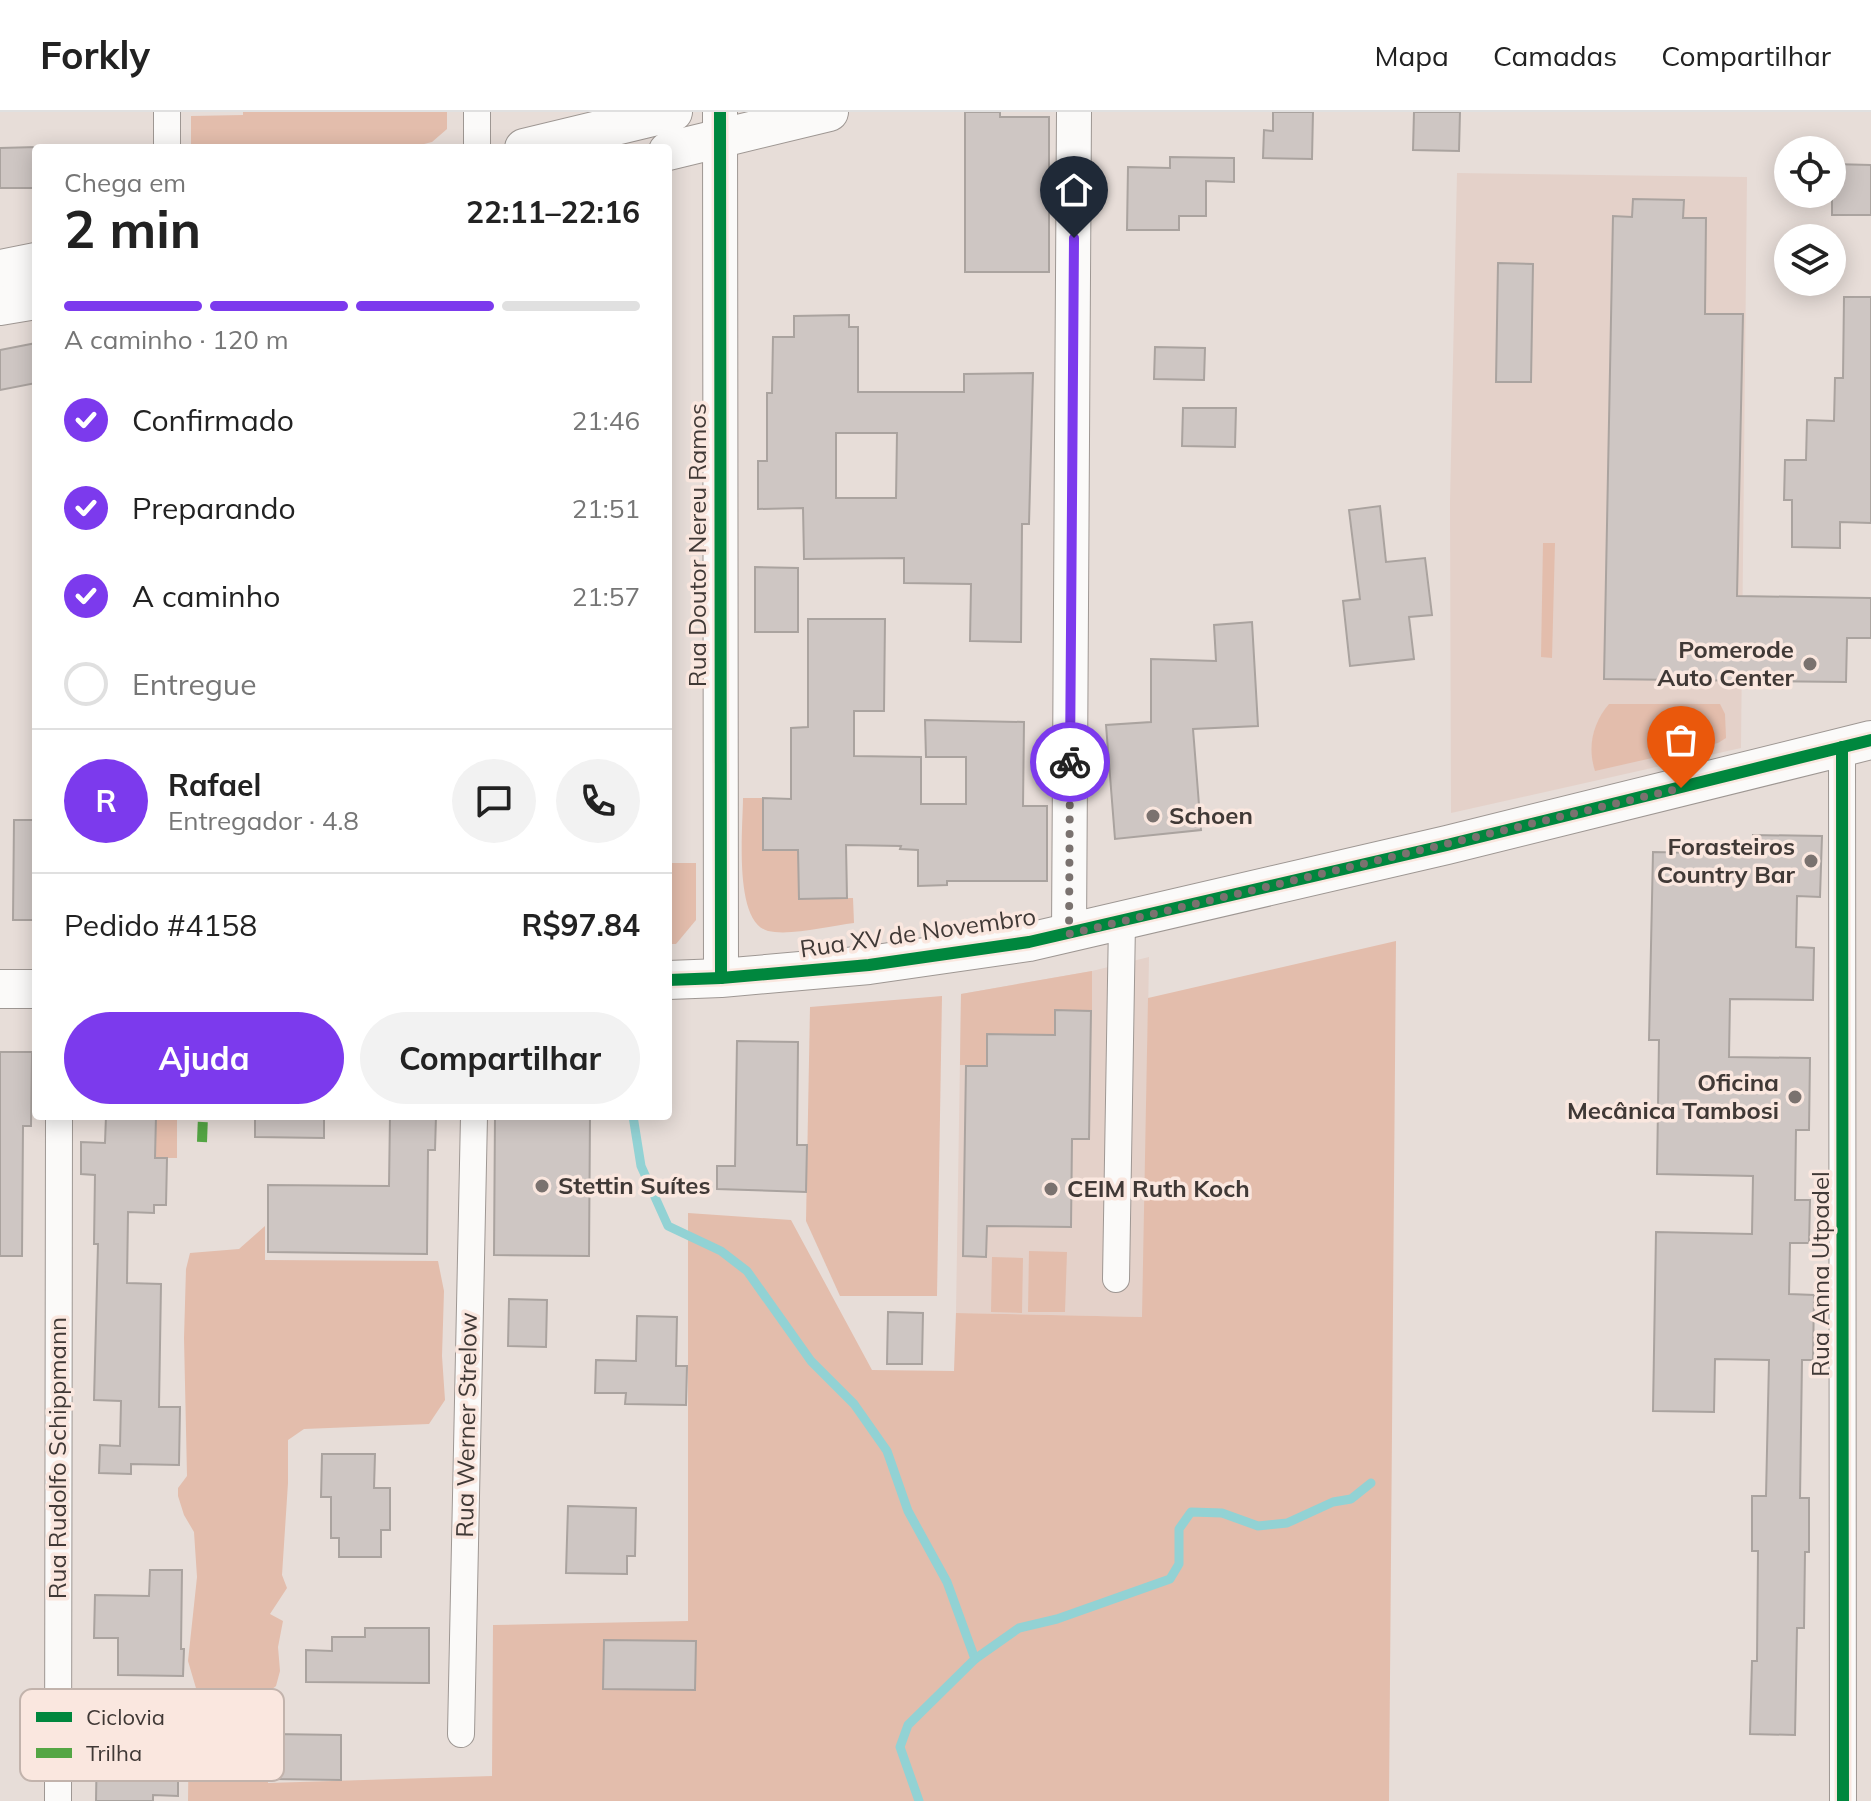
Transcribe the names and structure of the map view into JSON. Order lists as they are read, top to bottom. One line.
{"streets":{"main road":["Rua XV de Novembro"],"street":["Rua Doutor Nereu Ramos","Rua Anna Utpadel","Rua Werner Strelow","Rua Rudolfo Schippmann"]},"crossings":[["Rua Doutor Nereu Ramos","Rua XV de Novembro"],["Rua XV de Novembro","Rua Anna Utpadel"]],"places":["Pomerode Auto Center","Schoen","Forasteiros Country Bar","Oficina Mecânica Tambosi","Stettin Suítes","CEIM Ruth Koch"],"legend":["Ciclovia","Trilha"],"page":{"header":"Forkly","nav":["Mapa","Camadas","Compartilhar"],"heading":["2 min","Chega em","22:11–22:16"],"panel":["Rafael","Entregador · 4.8","Pedido #4158","R$97.84"],"bar":"A caminho · 120 m","list":[["Confirmado","21:46"],["Preparando","21:51"],["A caminho","21:57"],"Entregue"],"round":"R","buttons":["Ajuda","Compartilhar"]}}
